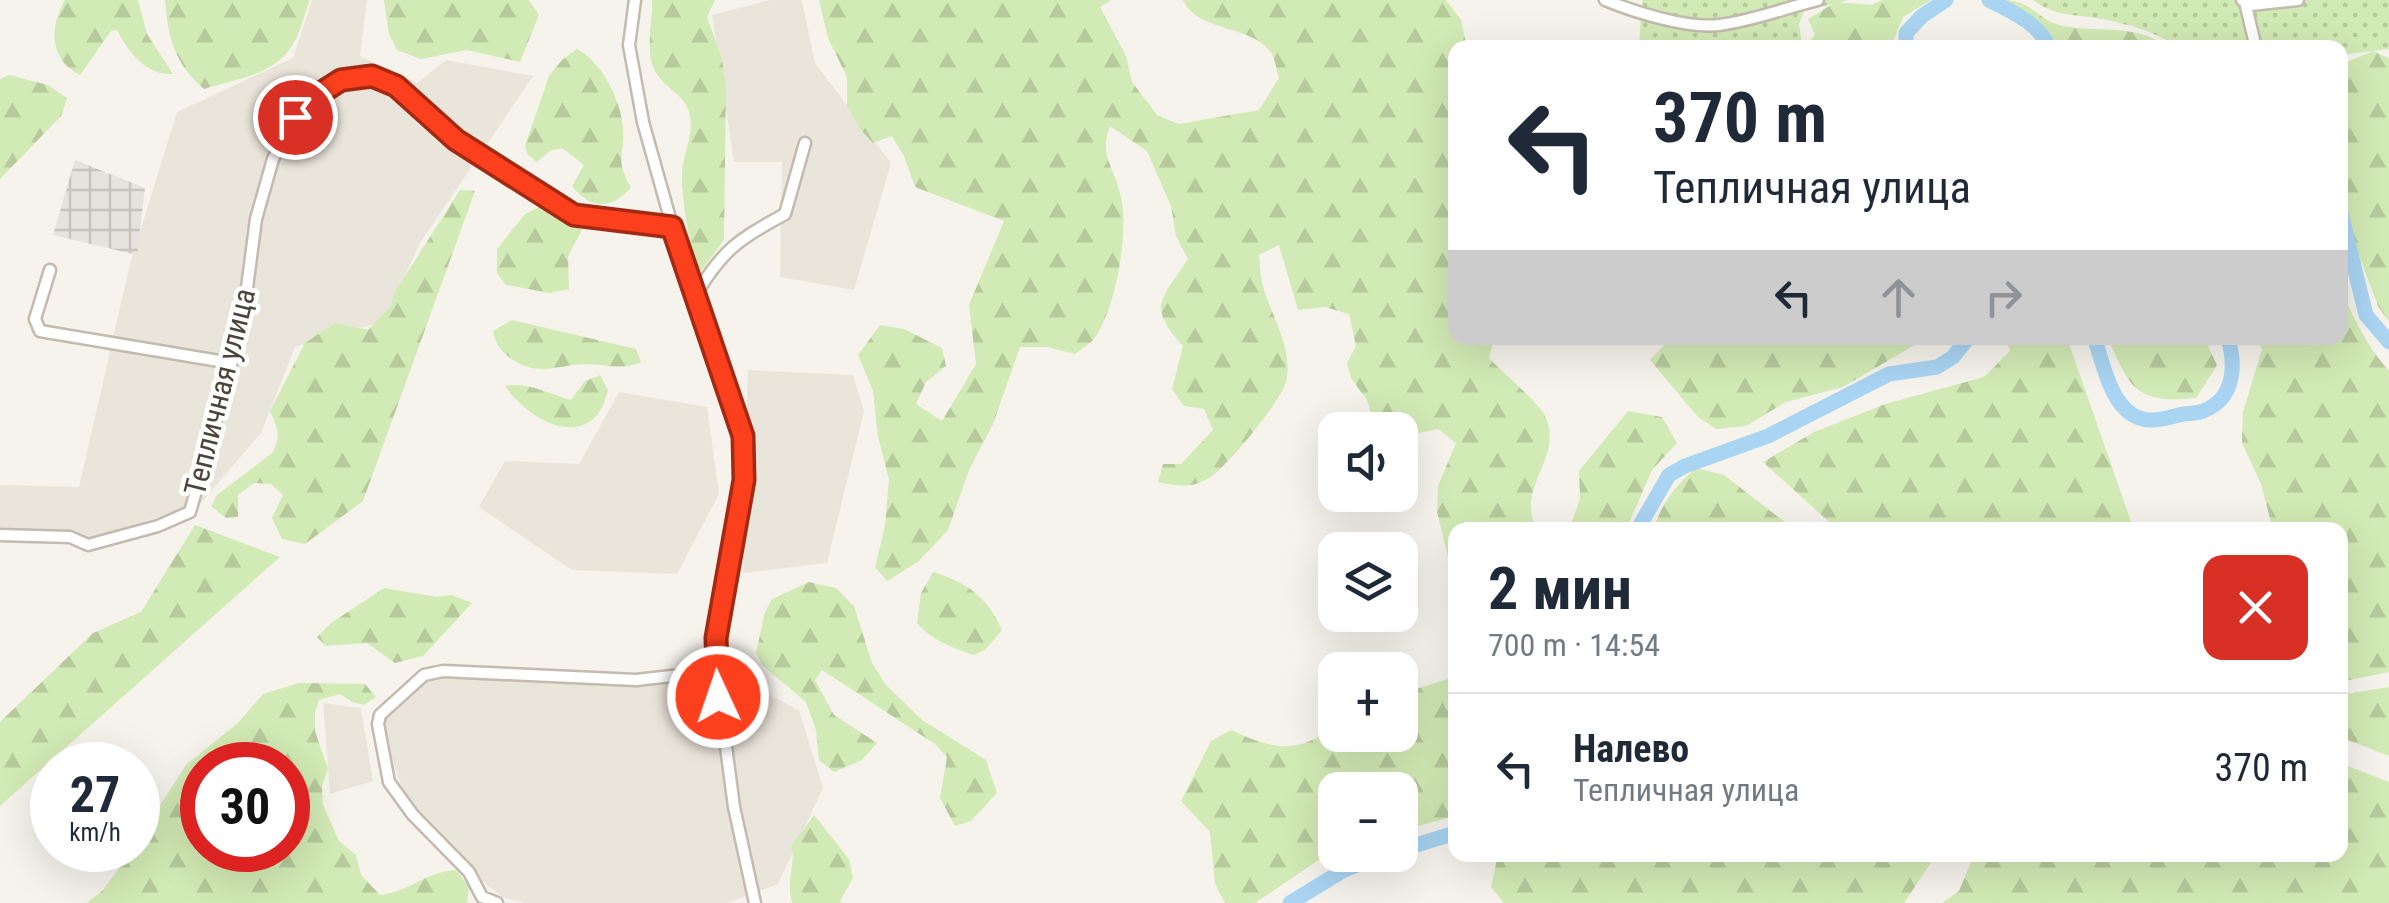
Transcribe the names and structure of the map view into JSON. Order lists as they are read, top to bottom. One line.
{"streets":{"street":["Тепличная улица"]},"page":{"turn":["370 m","Тепличная улица"],"map_buttons":["+","−"],"heading":["2 мин","700 m · 14:54"],"list":[{"name":"Налево","note":"Тепличная улица","value":"370 m"}],"speed":"27 km/h","limit":"30"}}
